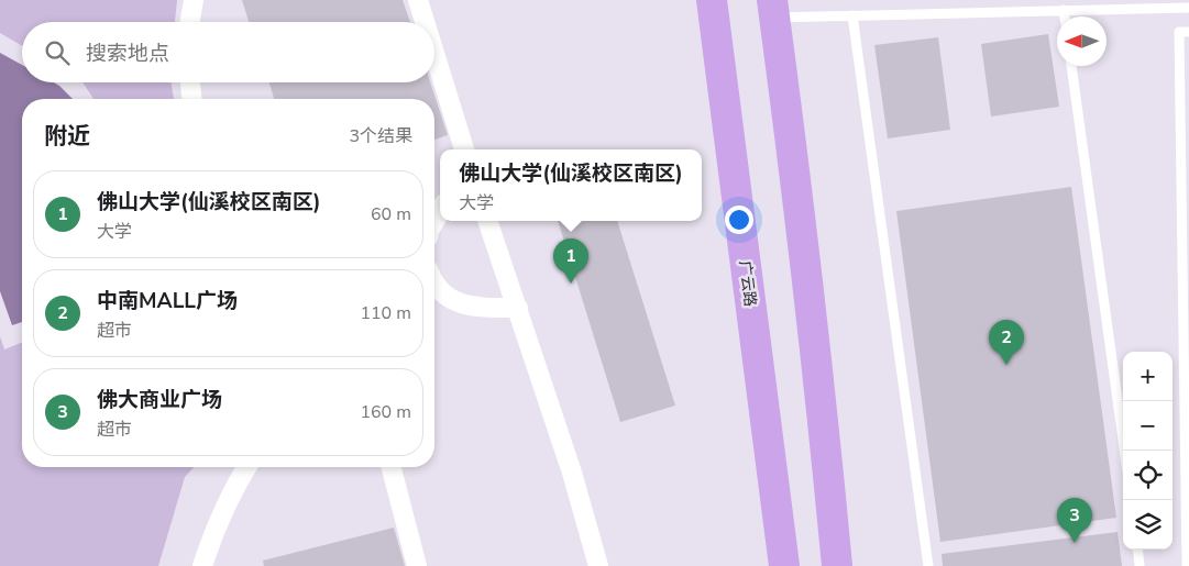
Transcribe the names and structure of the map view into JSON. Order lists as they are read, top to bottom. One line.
{"streets":{"main road":["广云路"]},"north":"left","page":{"search":"搜索地点","heading":["附近","3个结果"],"popup":["佛山大学(仙溪校区南区)","大学"],"list":[{"mark":"1","name":"佛山大学(仙溪校区南区)","note":"大学","value":"60 m"},{"mark":"2","name":"中南MALL广场","note":"超市","value":"110 m"},{"mark":"3","name":"佛大商业广场","note":"超市","value":"160 m"}],"pins":["1","2","3"],"map_buttons":["+","−"]}}
